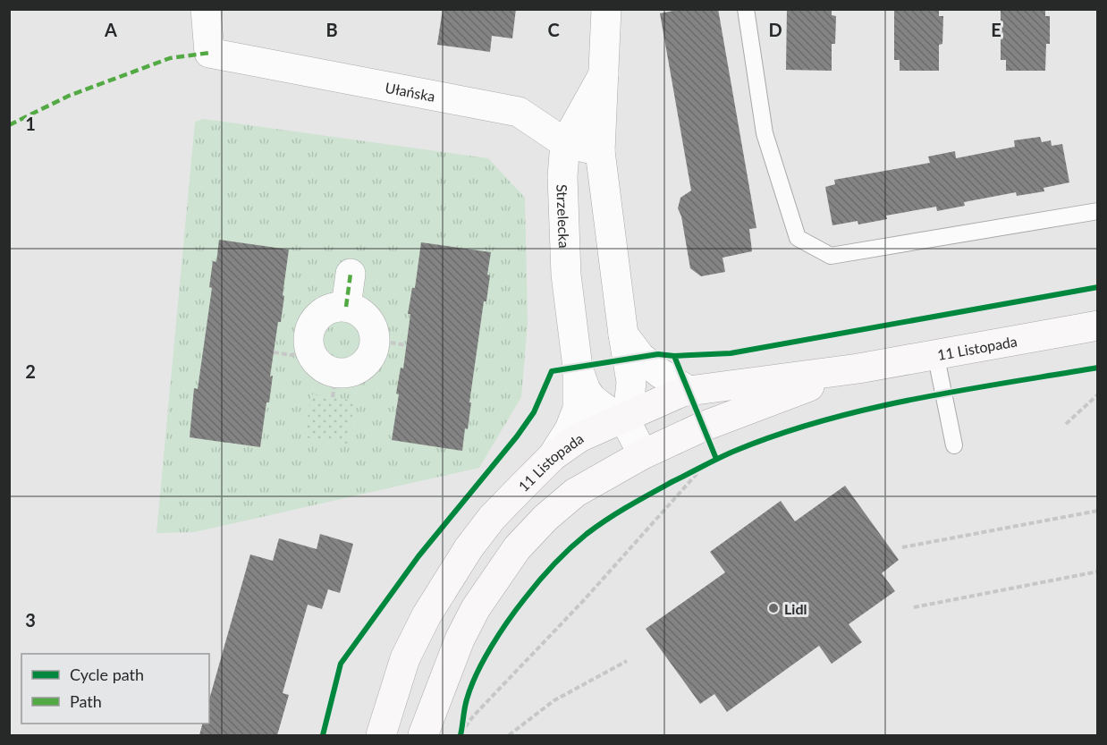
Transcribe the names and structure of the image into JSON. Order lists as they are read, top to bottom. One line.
{"streets":{"street":["Ułańska","Strzelecka","11 Listopada"]},"crossings":[["Ułańska","Strzelecka"],["Strzelecka","11 Listopada"]],"places":["Lidl"],"legend":["Cycle path","Path"],"grid":{"columns":["A","B","C","D","E"],"rows":["1","2","3"]}}
